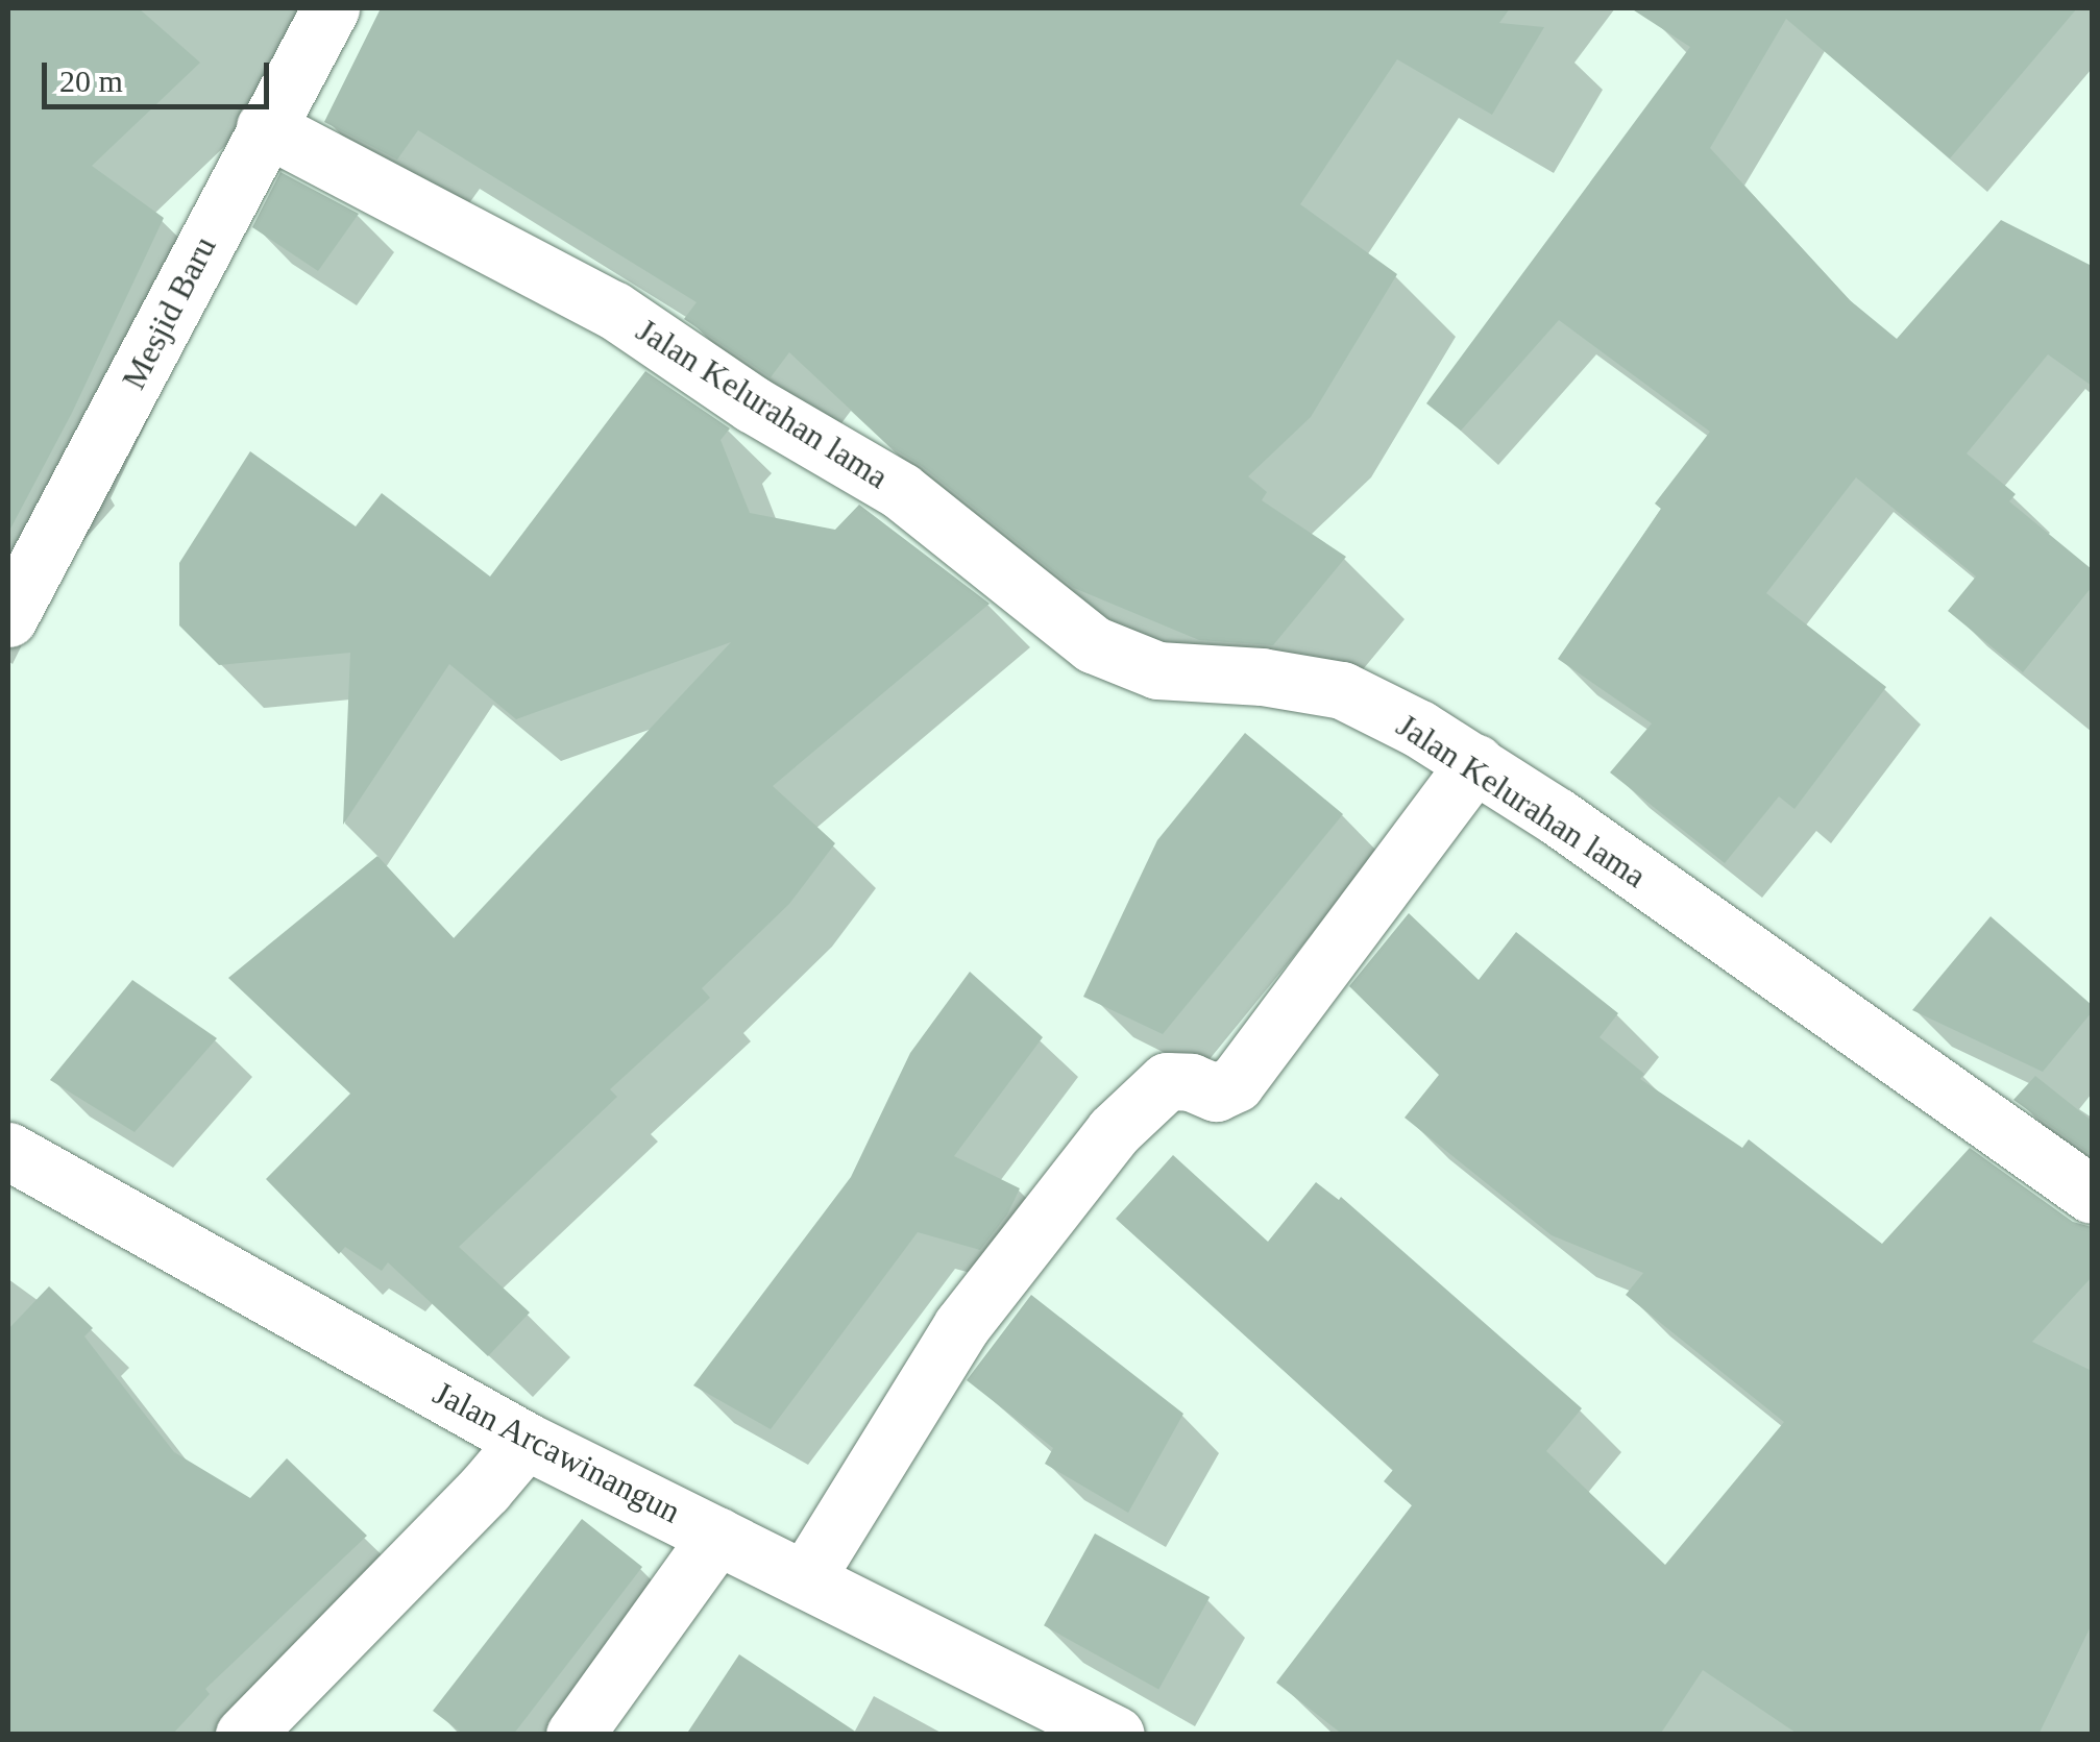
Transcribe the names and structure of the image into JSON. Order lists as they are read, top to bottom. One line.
{"streets":{"street":["Mesjid Baru","Jalan Kelurahan lama","Jalan Arcawinangun"]},"crossings":[["Mesjid Baru","Jalan Kelurahan lama"]],"scale_bar":"20 m"}
